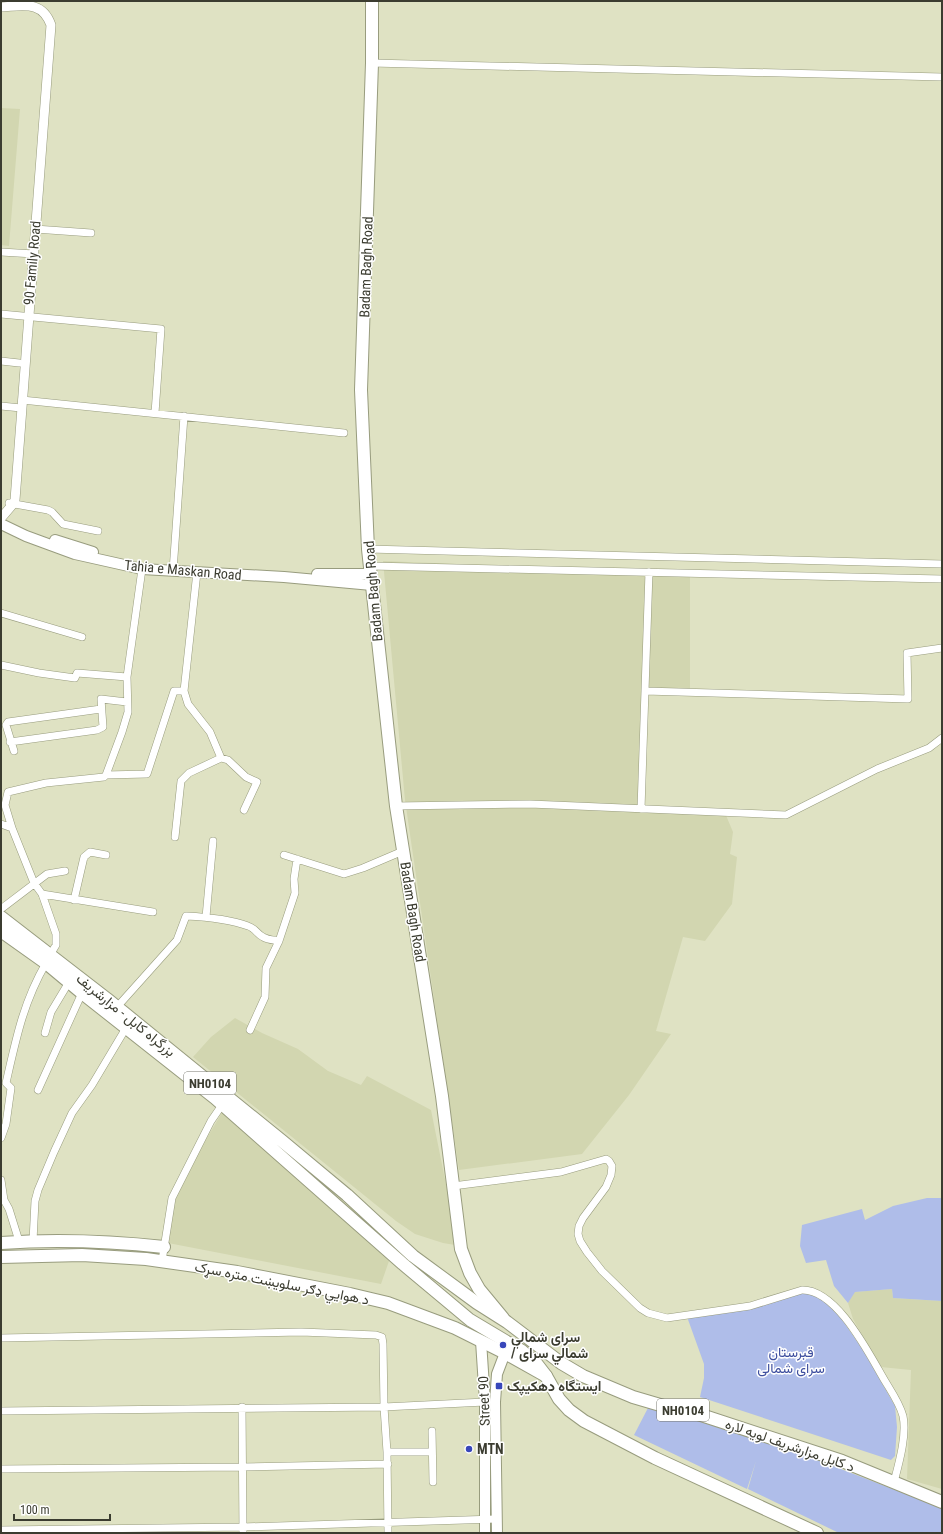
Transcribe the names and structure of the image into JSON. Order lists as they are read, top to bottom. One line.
{"streets":{"main road":["Badam Bagh Road","Tahia e Maskan Road","بزرگراه کابل - مزارشریف","NH0104","د هوايي ډګر سلویښت متره سړک","Street 90","د کابل مزارشریف لویه لاره"],"street":["90 Family Road"]},"crossings":[["90 Family Road","Tahia e Maskan Road"],["Badam Bagh Road","Tahia e Maskan Road"],["Badam Bagh Road","د کابل مزارشریف لویه لاره"],["بزرگراه کابل - مزارشریف","NH0104"],["بزرگراه کابل - مزارشریف","د هوايي ډګر سلویښت متره سړک"],["بزرگراه کابل - مزارشریف","د کابل مزارشریف لویه لاره"],["NH0104","د هوايي ډګر سلویښت متره سړک"],["د هوايي ډګر سلویښت متره سړک","Street 90"]],"parks":["قبرستان سرای شمالی"],"places":{"other":["سرای شمالي / شمالي سرای","MTN"],"transit":["ایستگاه دهکیپک"]},"scale_bar":"100 m"}
